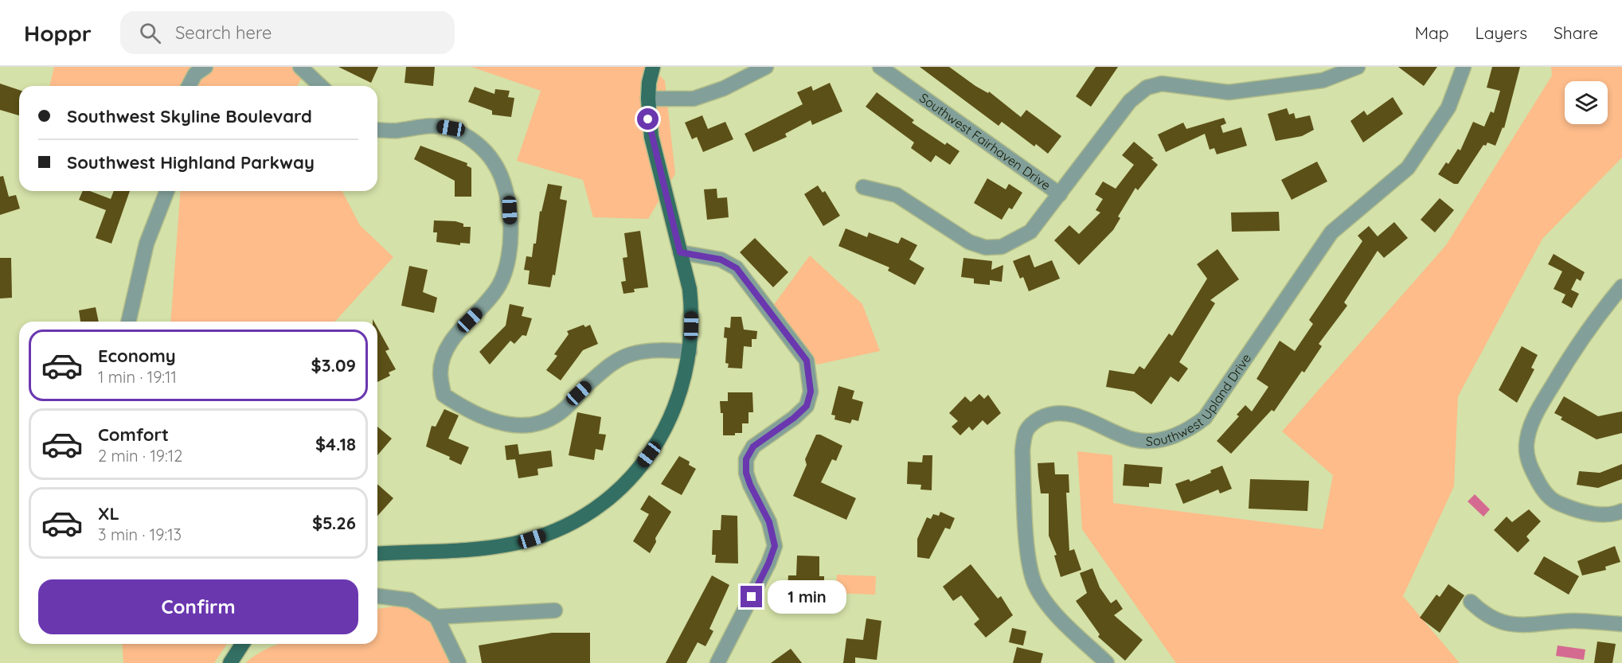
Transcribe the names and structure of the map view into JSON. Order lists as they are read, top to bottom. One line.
{"streets":{"street":["Southwest Fairhaven Drive","Southwest Upland Drive"]},"page":{"header":"Hoppr","search":"Search here","nav":["Map","Layers","Share"],"banner":["Southwest Skyline Boulevard","Southwest Highland Parkway"],"list":[{"name":"Economy","note":"1 min · 19:11","value":"$3.09"},{"name":"Comfort","note":"2 min · 19:12","value":"$4.18"},{"name":"XL","note":"3 min · 19:13","value":"$5.26"}],"buttons":"Confirm","bubble":"1 min"}}
